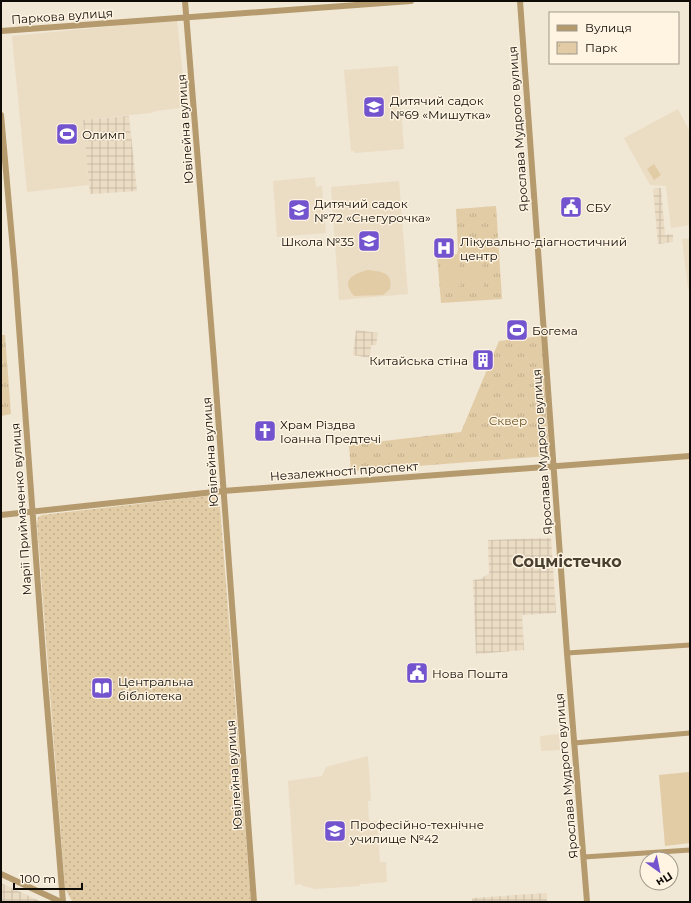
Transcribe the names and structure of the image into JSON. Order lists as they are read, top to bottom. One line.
{"streets":{"street":["Паркова вулиця","Ювілейна вулиця","Ярослава Мудрого вулиця","Незалежності проспект","Марії Приймаченко вулиця"]},"crossings":[["Паркова вулиця","Ювілейна вулиця"],["Ювілейна вулиця","Незалежності проспект"],["Ярослава Мудрого вулиця","Незалежності проспект"],["Незалежності проспект","Марії Приймаченко вулиця"]],"districts":["Соцмістечко"],"parks":["Сквер"],"places":{"school or university":["Дитячий садок №69 «Мишутка»","Дитячий садок №72 «Снегурочка»","Школа №35","Професійно-технічне училище №42"],"sports":["Олимп","Богема"],"public building":["СБУ","Нова Пошта"],"hospital":["Лікувально-діагностичний центр"],"building":["Китайська стіна"],"church":["Храм Різдва Іоанна Предтечі"],"library":["Центральна бібліотека"]},"legend":["Вулиця","Парк"],"scale_bar":"100 m","north":"bottom right"}
